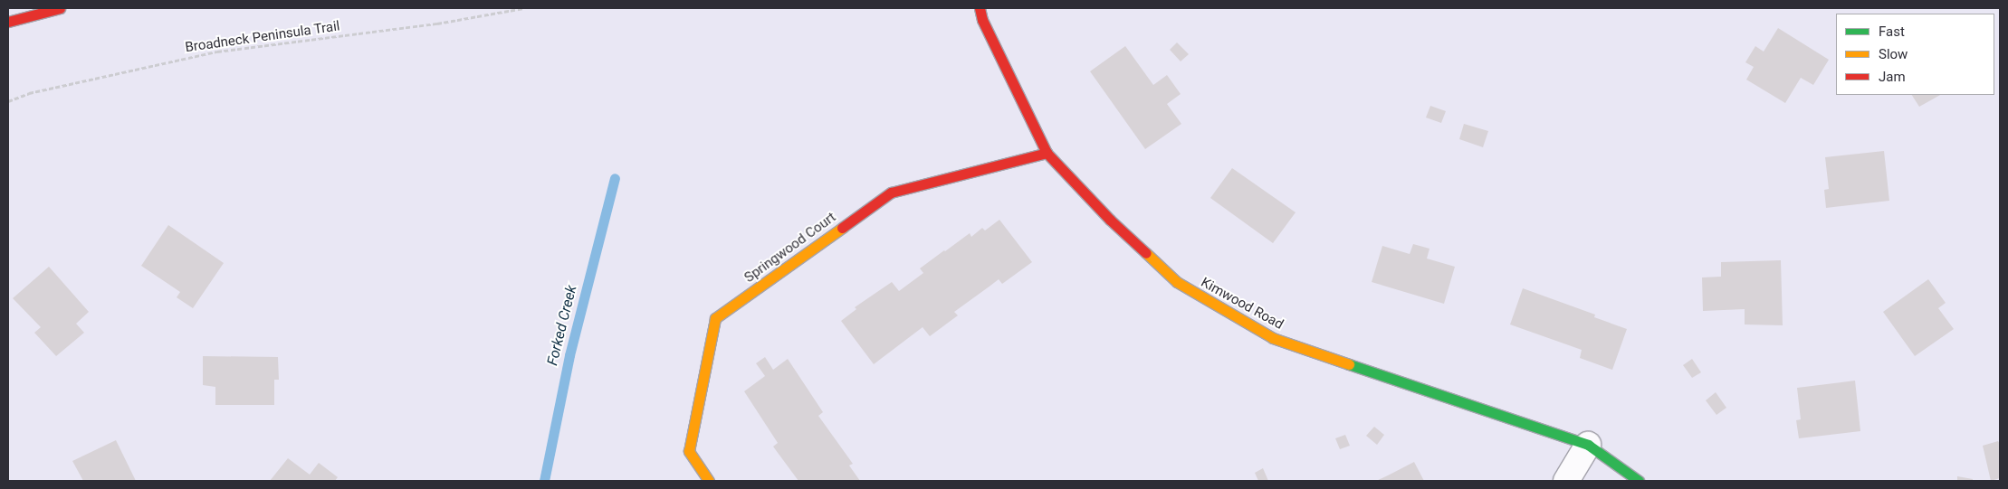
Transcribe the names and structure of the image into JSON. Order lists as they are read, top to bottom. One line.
{"streets":{"street":["Springwood Court","Kimwood Road"],"path":["Broadneck Peninsula Trail"]},"crossings":[["Springwood Court","Kimwood Road"]],"water":["Forked Creek"],"legend":["Fast","Slow","Jam"]}
